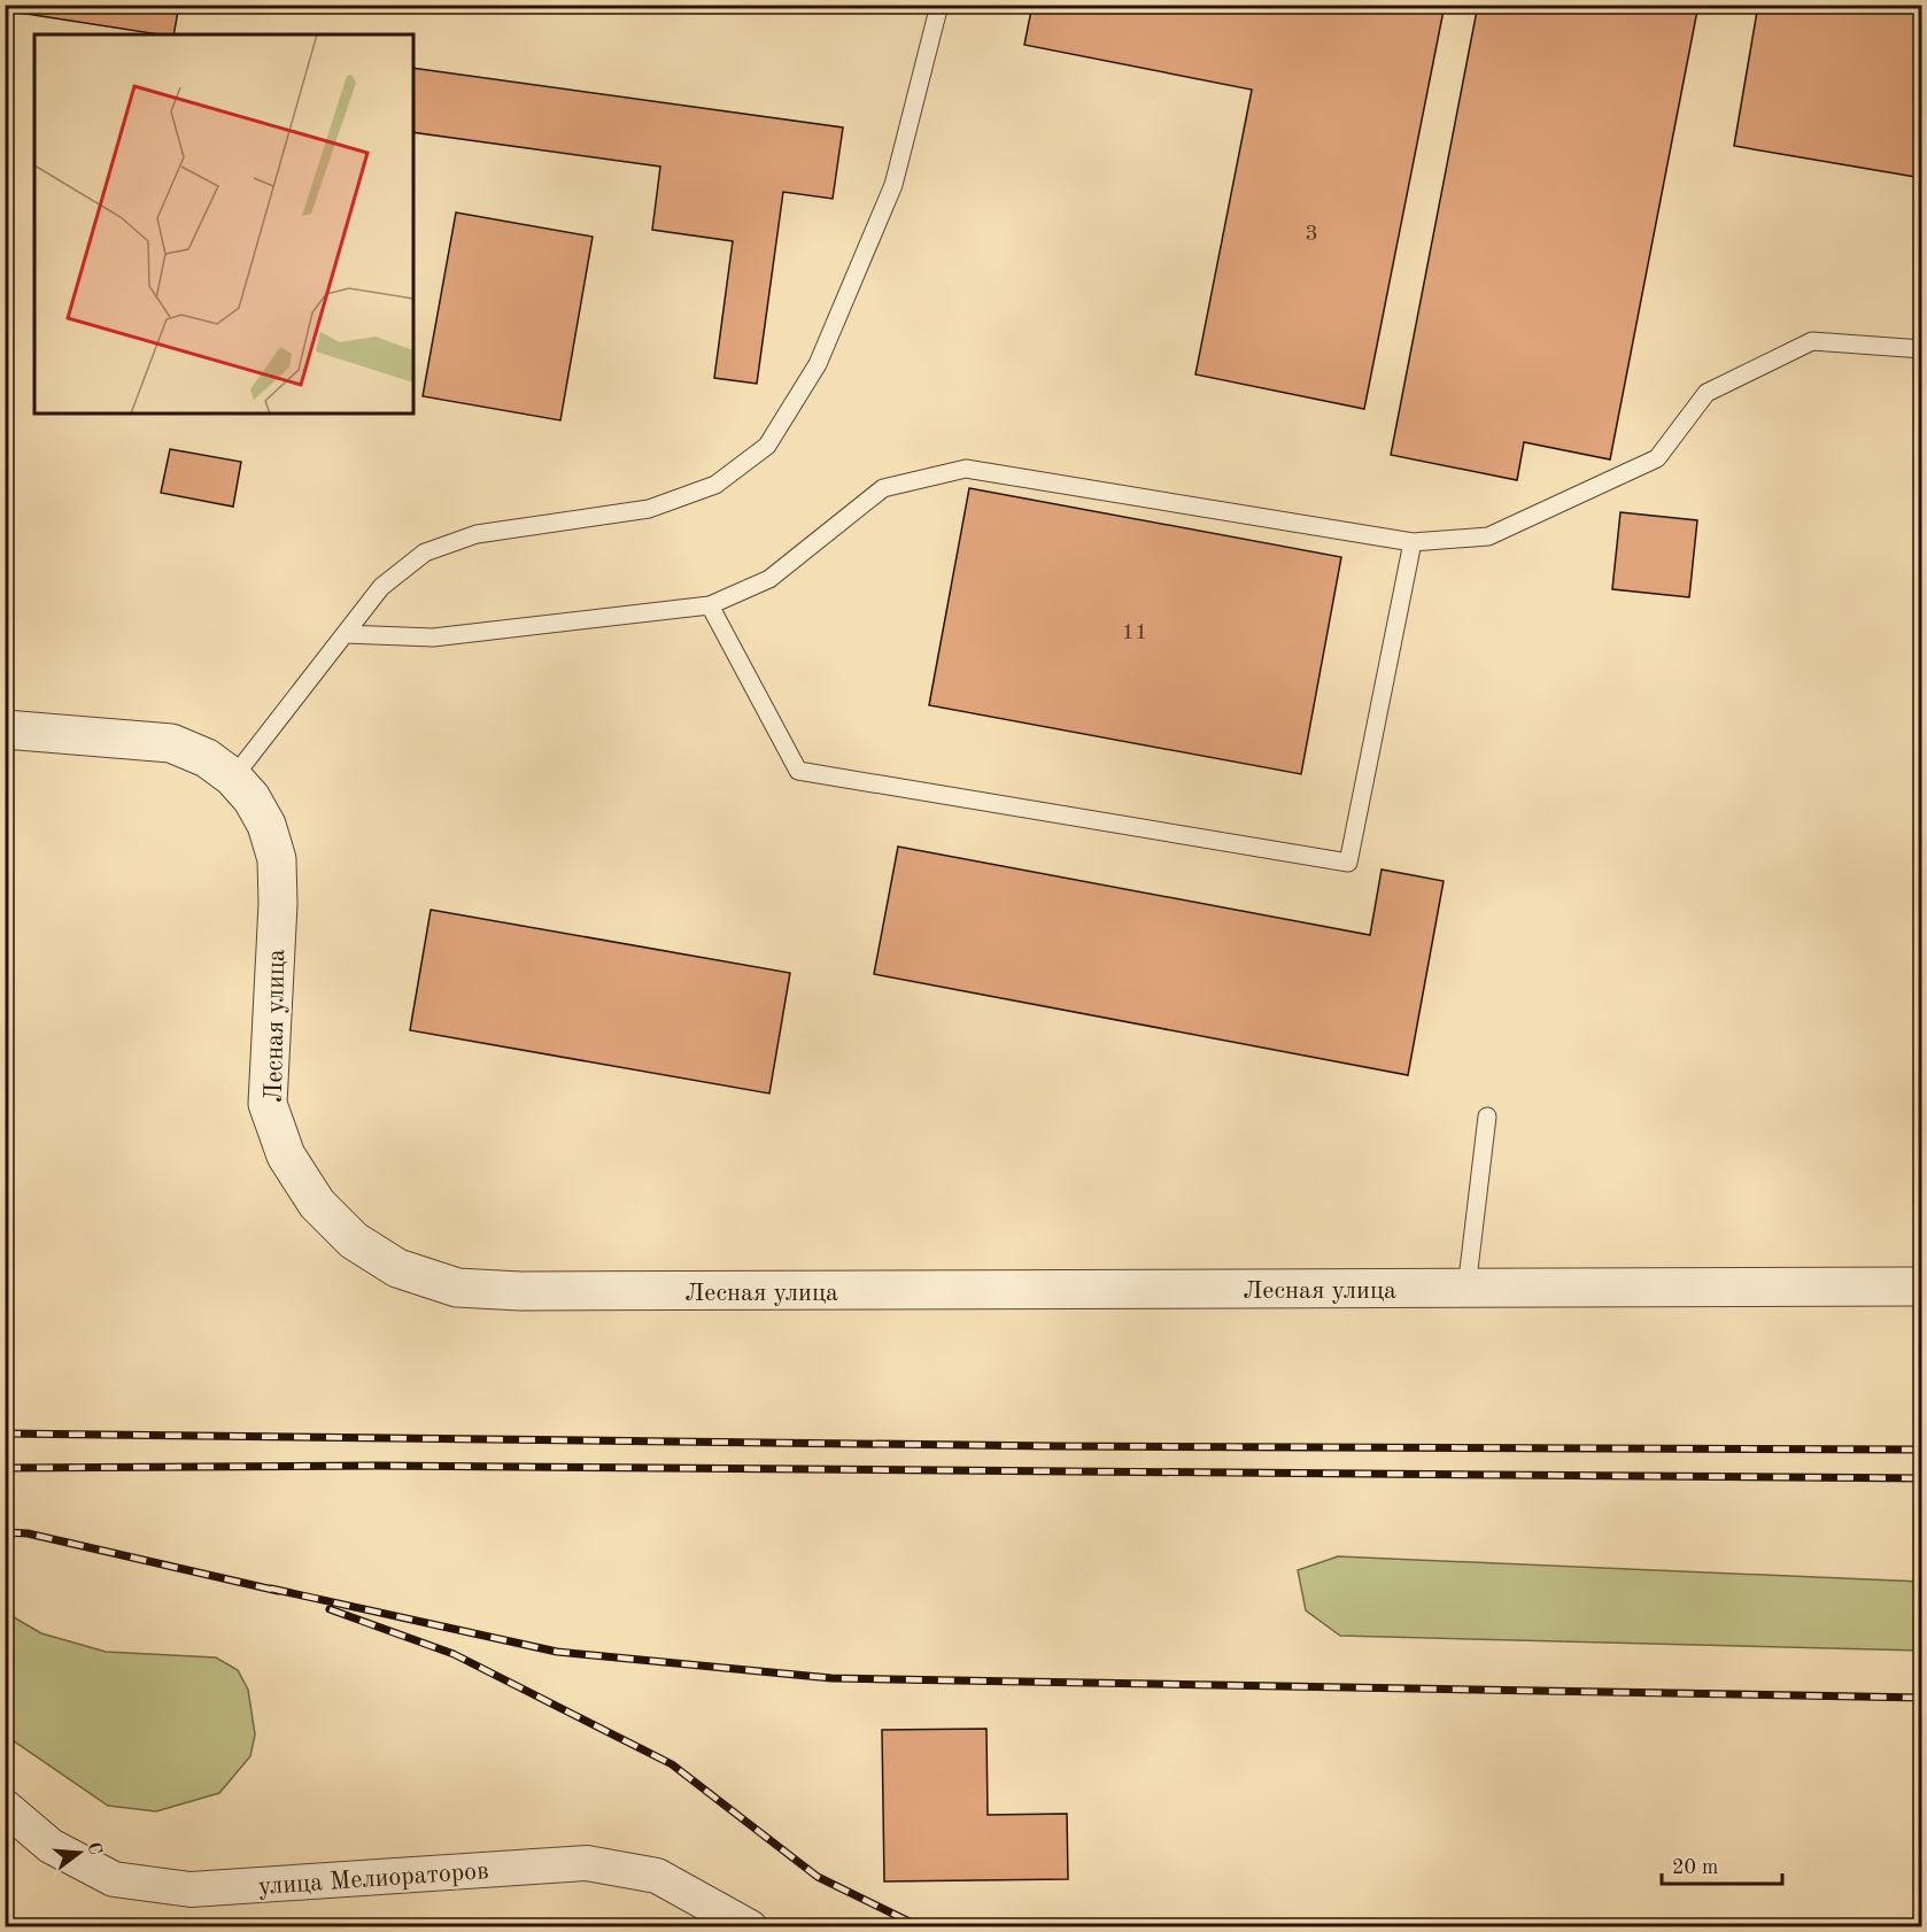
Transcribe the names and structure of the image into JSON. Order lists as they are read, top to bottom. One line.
{"streets":{"street":["Лесная улица","улица Мелиораторов"]},"house_numbers":["3","11"],"scale_bar":"20 m","north":"right"}
